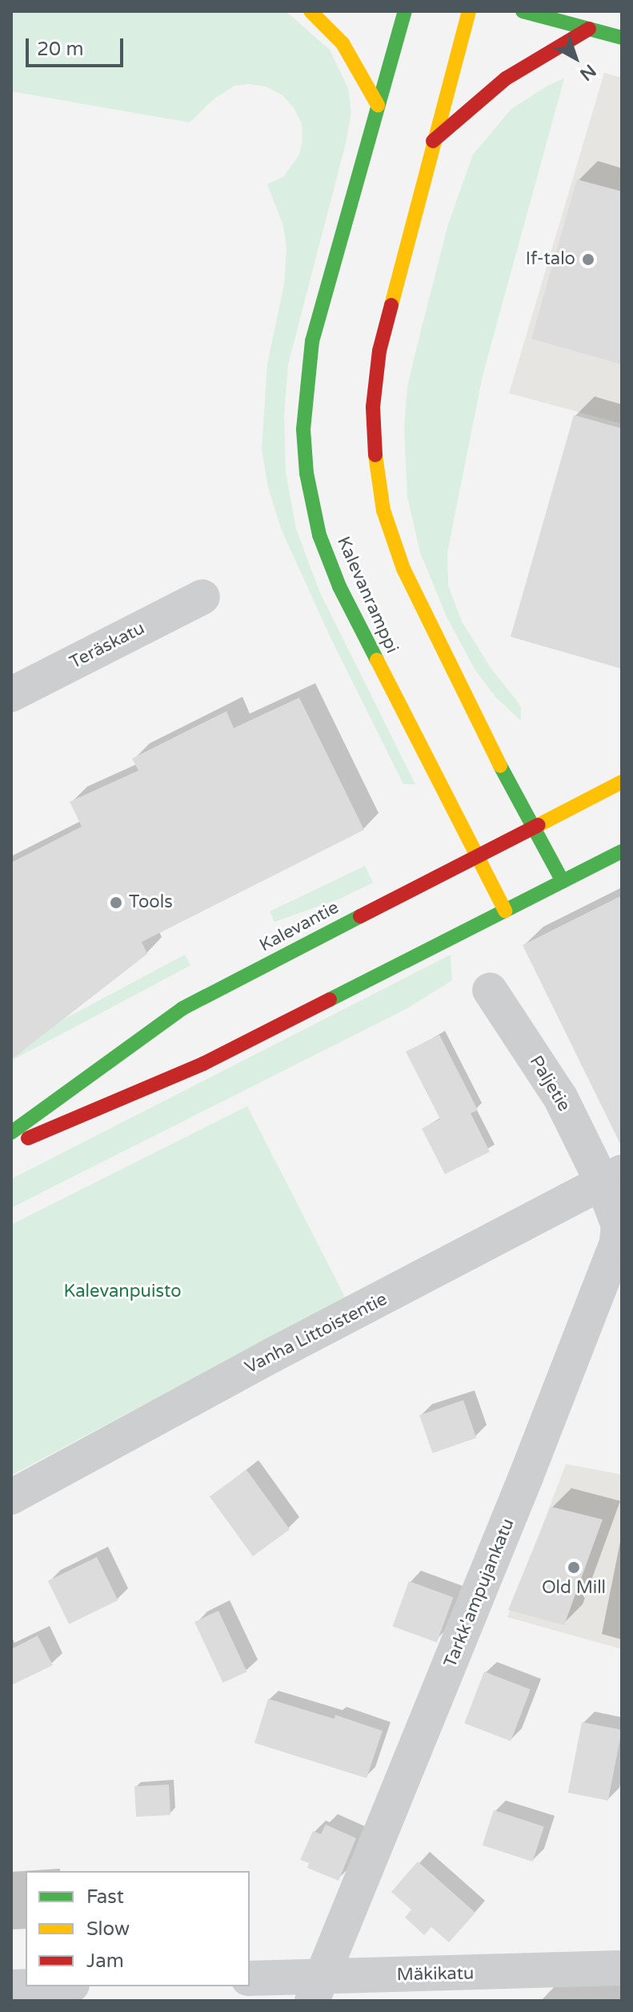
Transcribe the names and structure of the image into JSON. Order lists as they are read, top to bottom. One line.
{"streets":{"main road":["Kalevanramppi","Kalevantie"],"street":["Teräskatu","Paljetie","Vanha Littoistentie","Tarkk'ampujankatu","Mäkikatu"]},"crossings":[["Kalevanramppi","Kalevantie"],["Paljetie","Vanha Littoistentie"],["Paljetie","Tarkk'ampujankatu"],["Vanha Littoistentie","Tarkk'ampujankatu"],["Tarkk'ampujankatu","Mäkikatu"]],"parks":["Kalevanpuisto"],"places":["If-talo","Tools","Old Mill"],"legend":["Fast","Slow","Jam"],"scale_bar":"20 m","north":"bottom right"}
